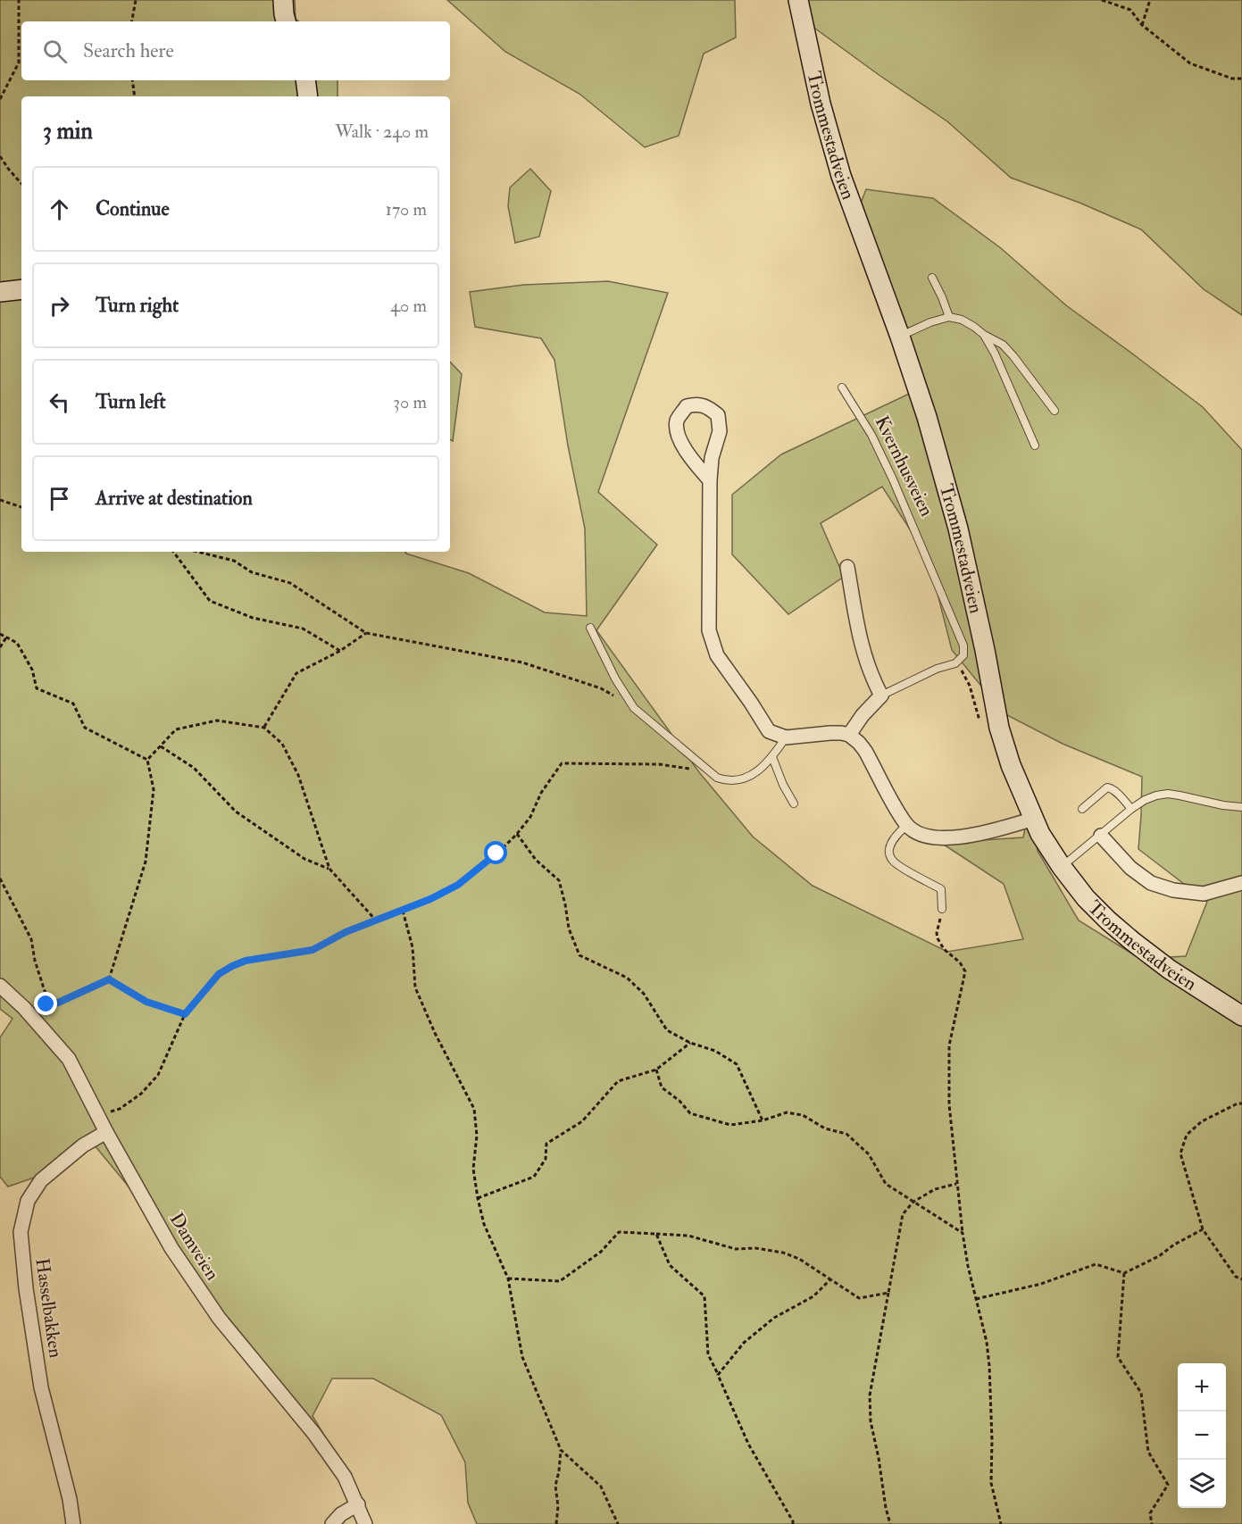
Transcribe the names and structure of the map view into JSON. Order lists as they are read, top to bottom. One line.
{"streets":{"main road":["Trommestadveien"],"street":["Damveien","Hasselbakken"],"lane":["Kvernhusveien"]},"crossings":[["Damveien","Hasselbakken"]],"page":{"search":"Search here","heading":["3 min","Walk · 240 m"],"list":[["Continue","170 m"],["Turn right","40 m"],["Turn left","30 m"],"Arrive at destination"],"map_buttons":["+","−"]}}
